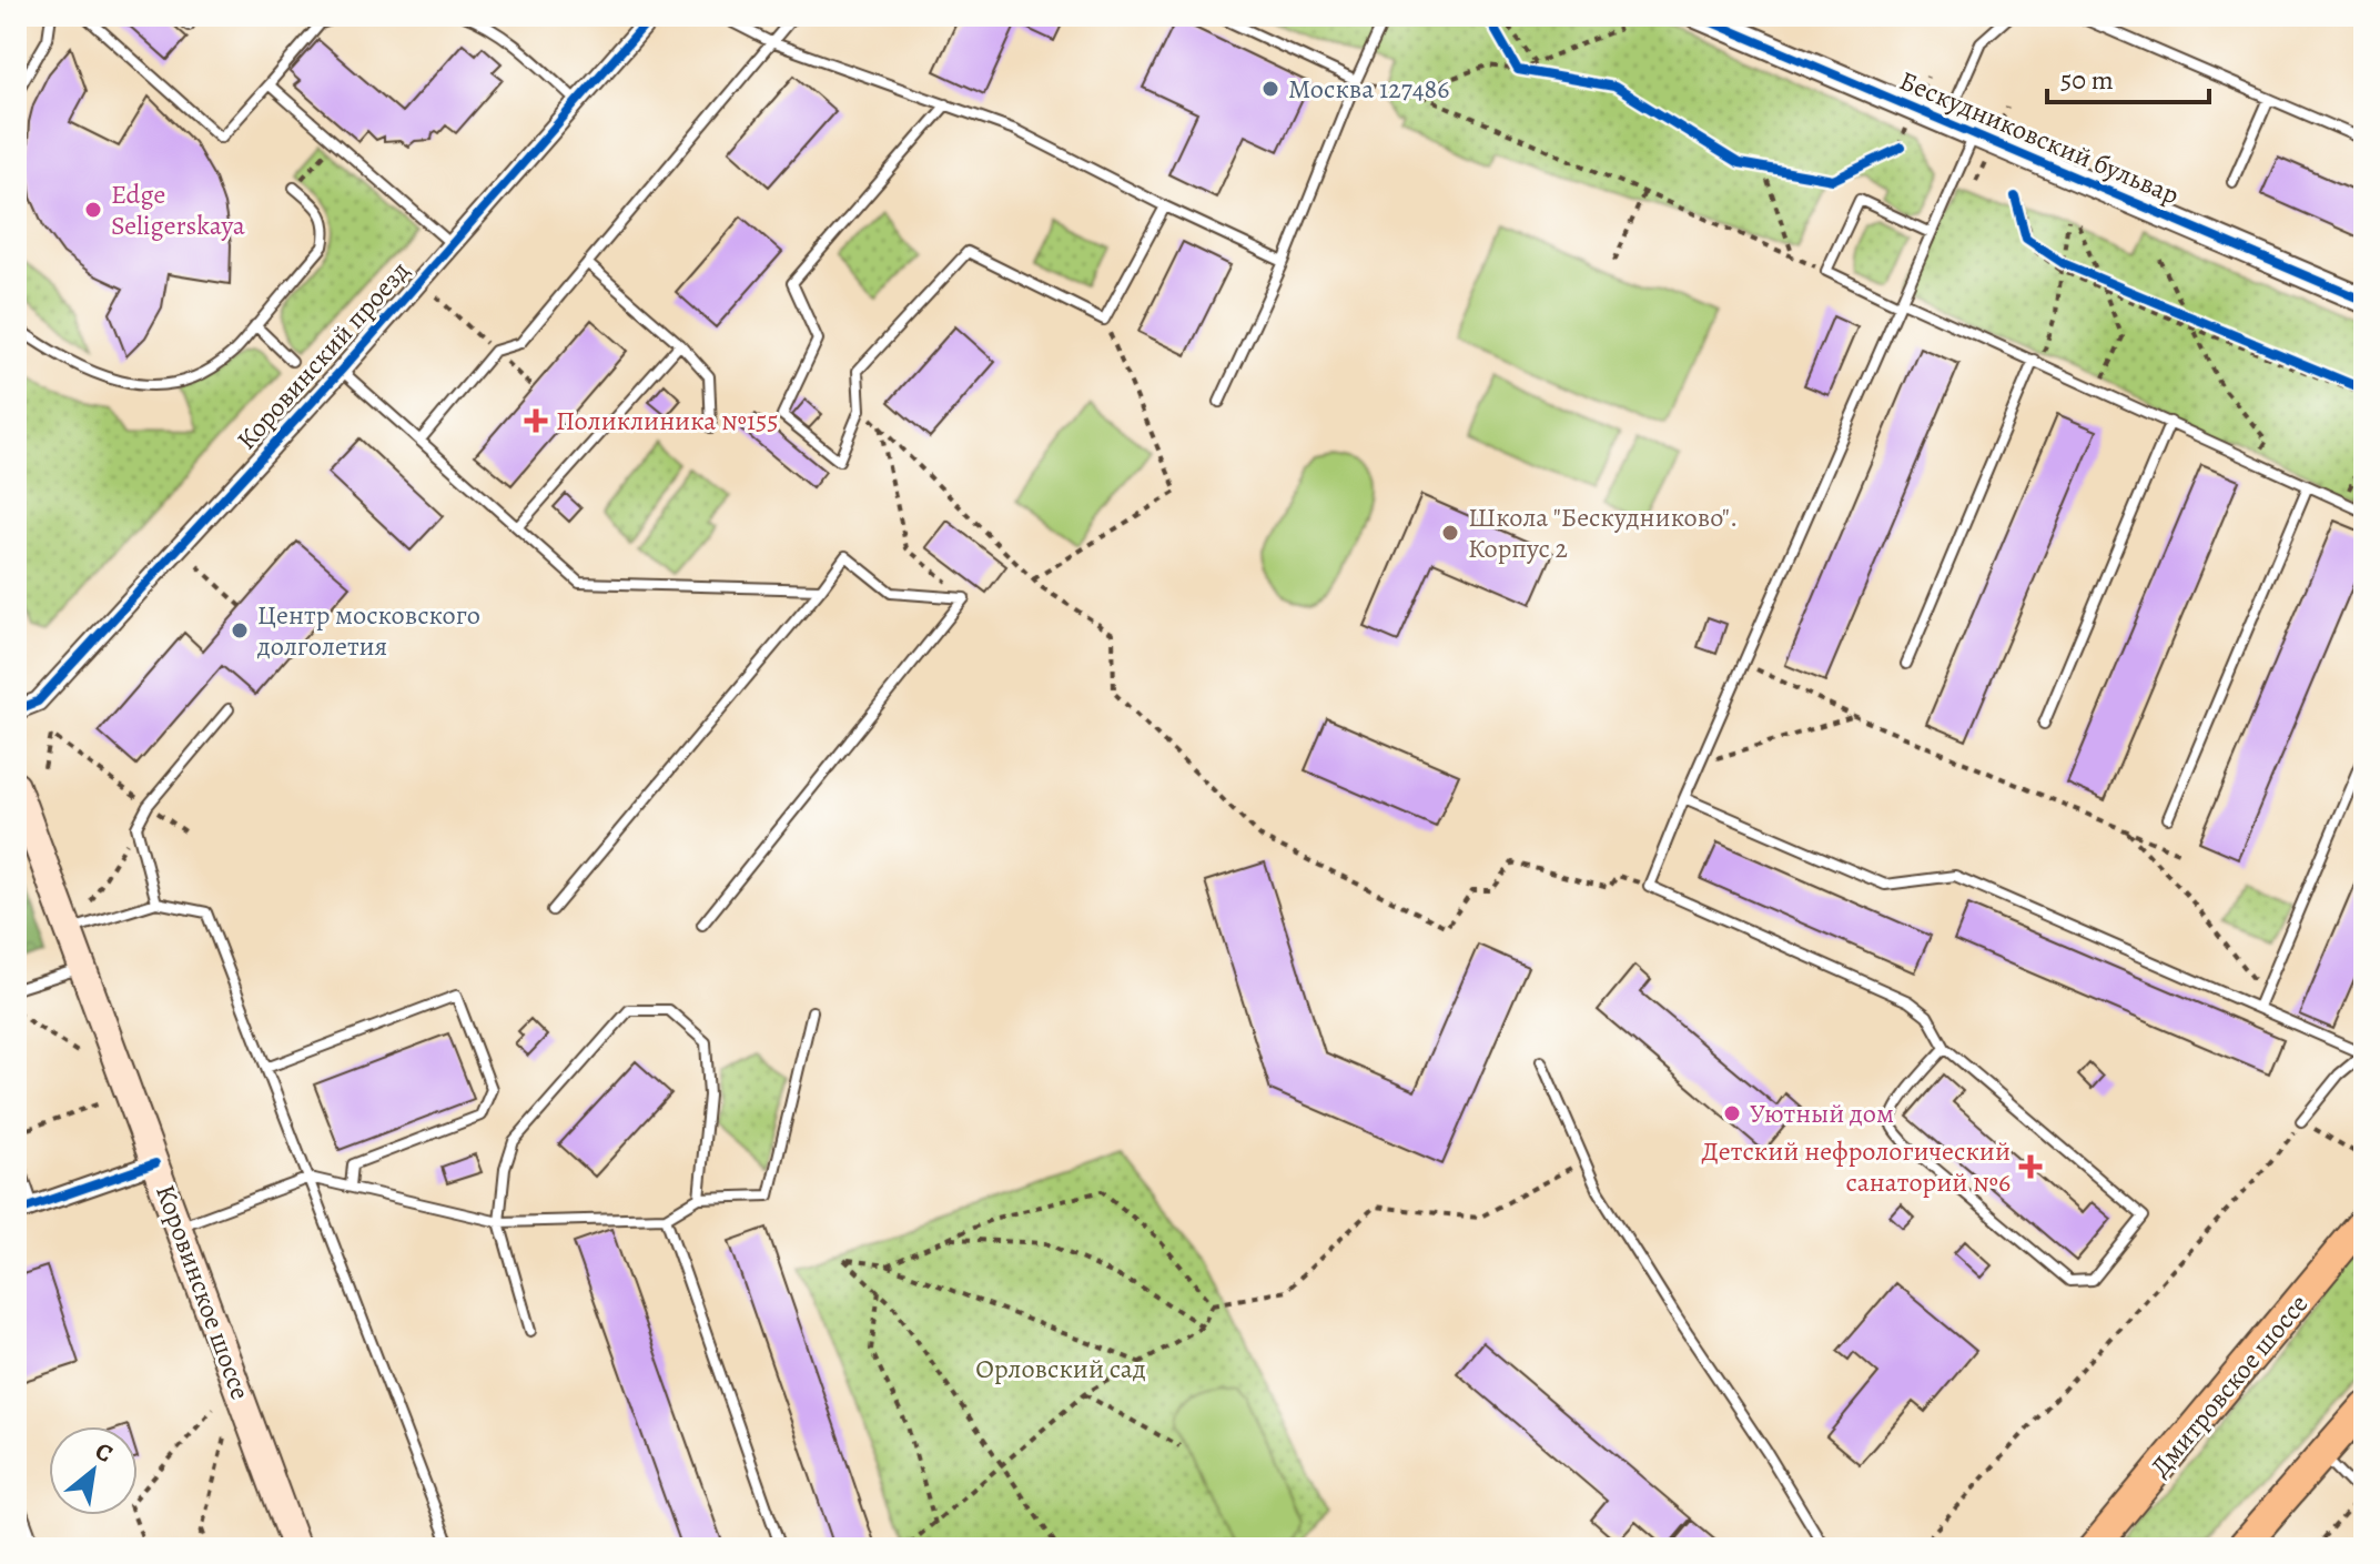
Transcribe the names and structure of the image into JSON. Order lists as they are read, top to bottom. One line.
{"streets":{"main road":["Коровинское шоссе","Дмитровское шоссе"],"street":["Бескудниковский бульвар","Коровинский проезд"]},"parks":["Орловский сад"],"places":{"other":["Москва 127486","Edge Seligerskaya","Школа \"Бескудниково\". Корпус 2","Центр московского долголетия","Уютный дом"],"health":["Поликлиника №155","Детский нефрологический санаторий №6"]},"scale_bar":"50 m","north":"top right"}
